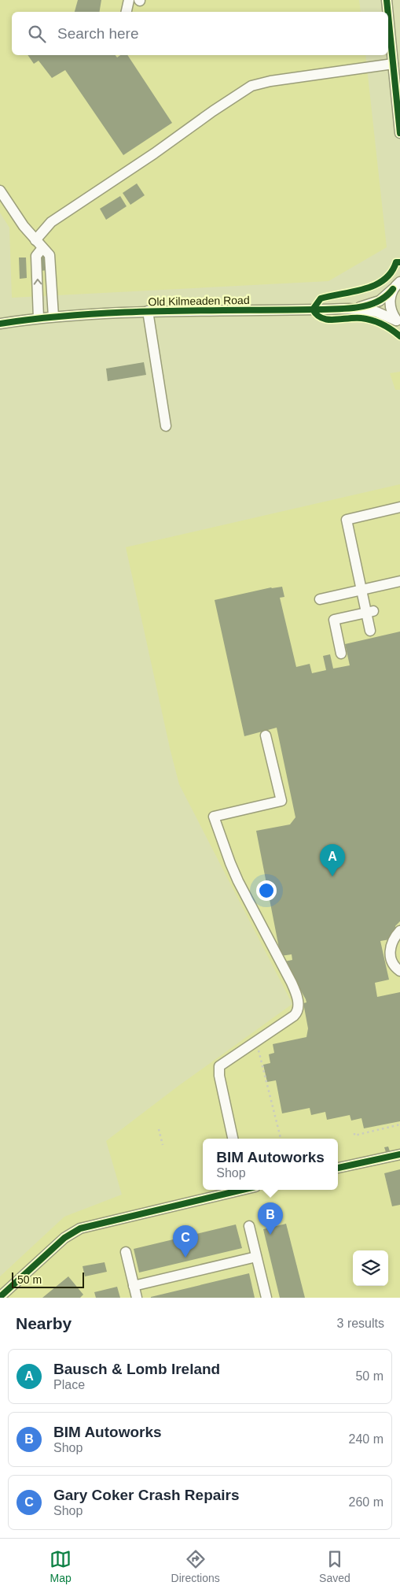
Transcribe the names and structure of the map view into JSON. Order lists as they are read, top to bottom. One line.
{"streets":{"street":["Old Kilmeaden Road"]},"scale_bar":"50 m","page":{"search":"Search here","pins":["A","B","C"],"popup":["BIM Autoworks","Shop"],"scale":"50 m","heading":["Nearby","3 results"],"list":[{"mark":"A","name":"Bausch & Lomb Ireland","note":"Place","value":"50 m"},{"mark":"B","name":"BIM Autoworks","note":"Shop","value":"240 m"},{"mark":"C","name":"Gary Coker Crash Repairs","note":"Shop","value":"260 m"}],"nav":["Map","Directions","Saved"]}}
